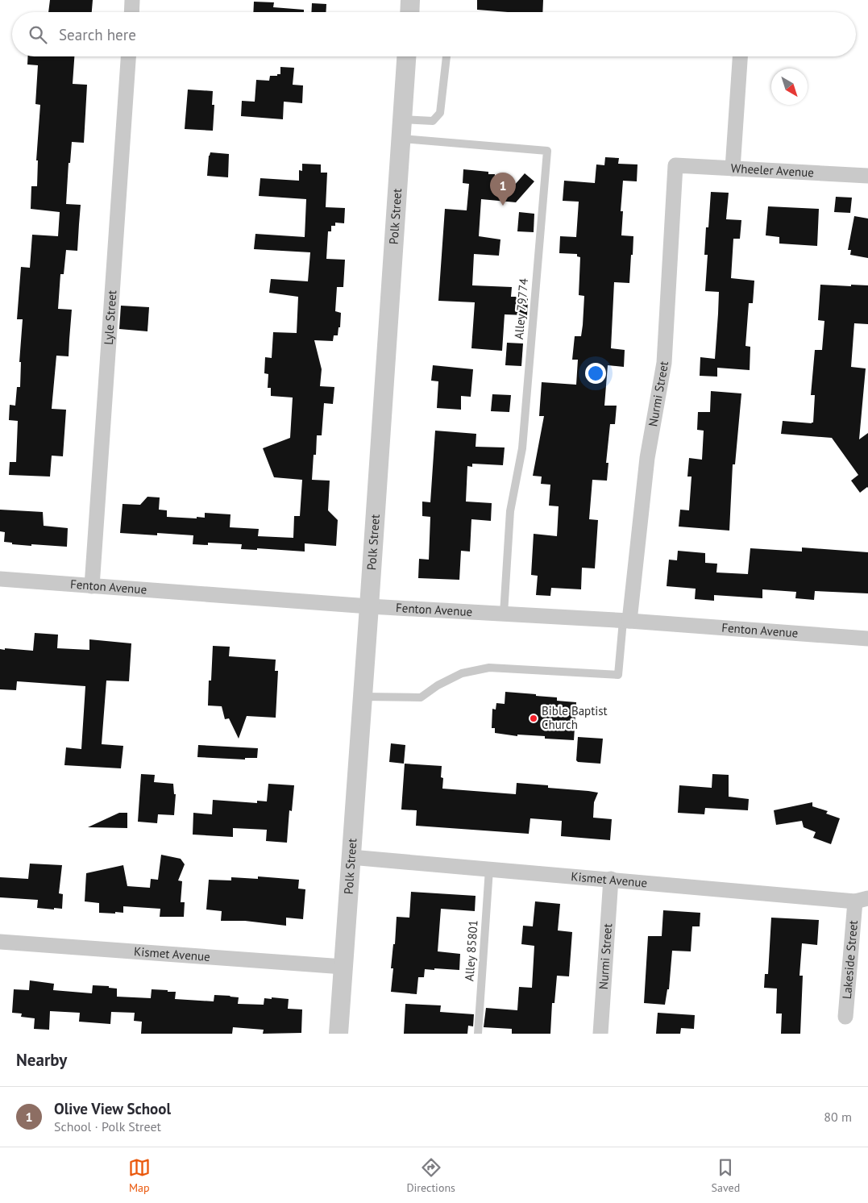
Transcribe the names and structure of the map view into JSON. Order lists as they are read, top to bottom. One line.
{"streets":{"street":["Wheeler Avenue","Polk Street","Lyle Street","Nurmi Street","Fenton Avenue","Kismet Avenue","Lakeside Street"],"lane":["Alley 79774","Alley 85801"]},"crossings":[["Wheeler Avenue","Nurmi Street"],["Polk Street","Alley 79774"],["Polk Street","Fenton Avenue"],["Polk Street","Kismet Avenue"],["Alley 79774","Fenton Avenue"],["Lyle Street","Fenton Avenue"],["Nurmi Street","Fenton Avenue"],["Nurmi Street","Kismet Avenue"],["Kismet Avenue","Alley 85801"],["Kismet Avenue","Lakeside Street"]],"places":["Bible Baptist Church"],"north":"bottom right","page":{"search":"Search here","pins":"1","heading":"Nearby","list":[{"mark":"1","name":"Olive View School","note":"School · Polk Street","value":"80 m"}],"nav":["Map","Directions","Saved"]}}
